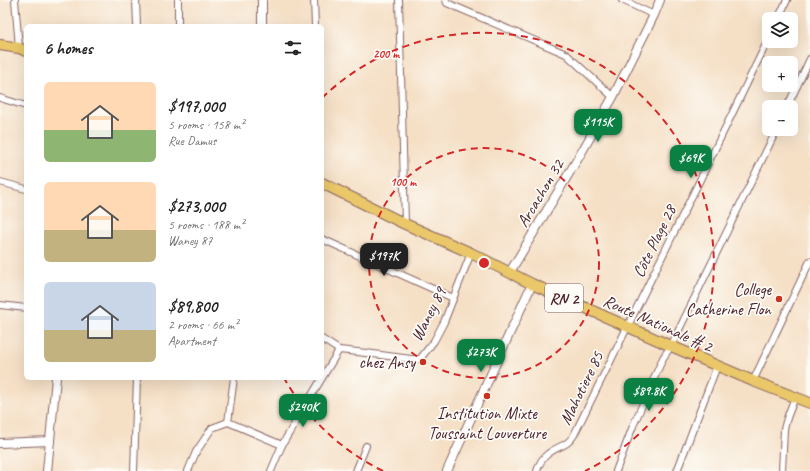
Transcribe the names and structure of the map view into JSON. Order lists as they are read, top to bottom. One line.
{"streets":{"main road":["RN 2","Route Nationale # 2"],"street":["Arcachon 32","Côte Plage 28","Waney 89","Mahotiere 85"]},"crossings":[["Arcachon 32","Route Nationale # 2"],["Côte Plage 28","Route Nationale # 2"],["Côte Plage 28","Mahotiere 85"],["Waney 89","Route Nationale # 2"],["Route Nationale # 2","Mahotiere 85"]],"places":["College Catherine Flon","chez Ansy","Institution Mixte Toussaint Louverture"],"page":{"map_buttons":["+","−"],"heading":"6 homes","list":[{"name":"$197,000","note":"5 rooms · 158 m² · Rue Damus"},{"name":"$273,000","note":"5 rooms · 188 m² · Waney 87"},{"name":"$89,800","note":"2 rooms · 66 m² · Apartment"}],"price":["$115K","$69K","$197K","$273K","$89.8K","$240K"]},"rings":["200 m","100 m"]}
